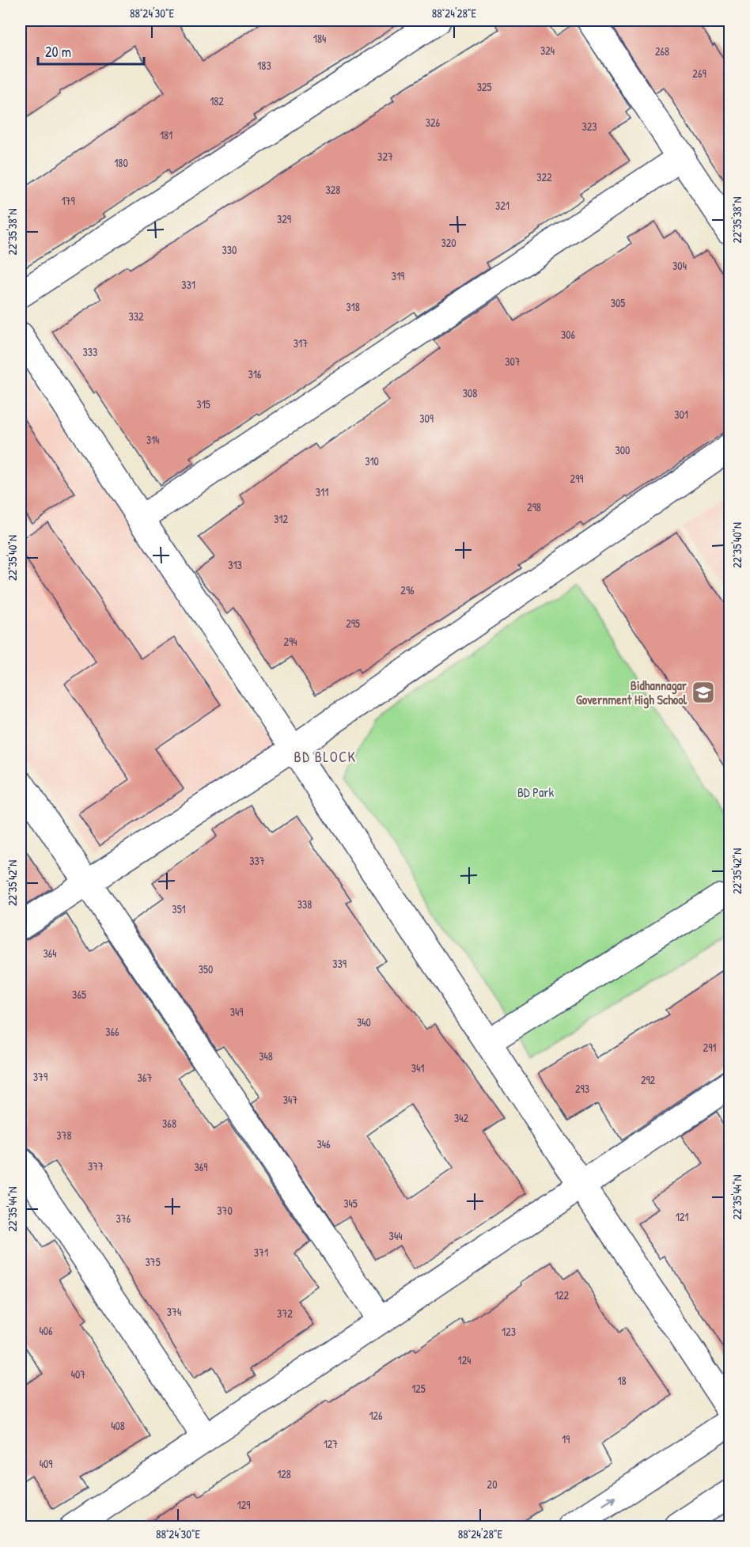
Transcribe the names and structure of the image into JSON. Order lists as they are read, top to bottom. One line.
{"districts":["BD BLOCK"],"parks":["BD Park"],"places":{"school or university":["Bidhannagar Government High School"]},"house_numbers":["184","324","268","183","269","325","182","326","323","181","327","180","322","328","179","321","329","320","330","304","319","331","305","318","332","306","317","333","307","316","308","315","301","309","314","300","310","299","311","298","312","313","296","295","294","337","338","351","364","339","350","365","349","340","366","291","348","341","379","367","292","293","347","342","368","378","346","377","369","345","370","121","376","344","371","375","122","374","372","406","123","124","407","18","125","126","408","19","127","409","128","20","129"],"scale_bar":"20 m","coordinates":["88°24'30\"E","88°24'28\"E","22°35'38\"N","22°35'40\"N","22°35'42\"N","22°35'44\"N"]}
